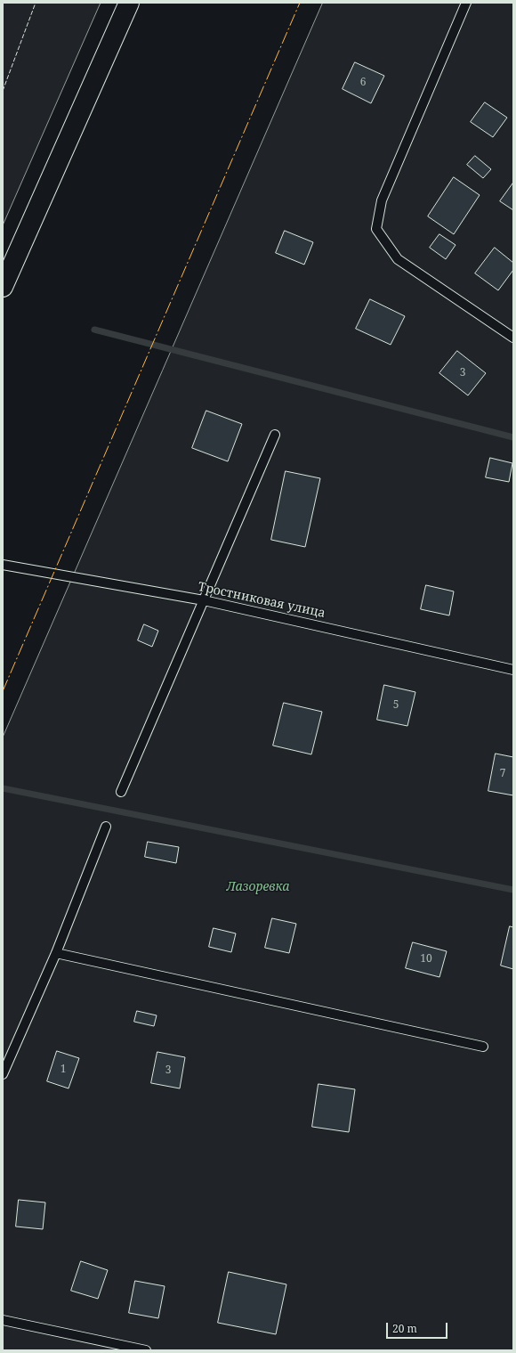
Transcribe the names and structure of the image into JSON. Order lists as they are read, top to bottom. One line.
{"streets":{"lane":["Тростниковая улица"]},"parks":["Лазоревка"],"house_numbers":["6","3","5","7","10","1","3"],"scale_bar":"20 m"}
